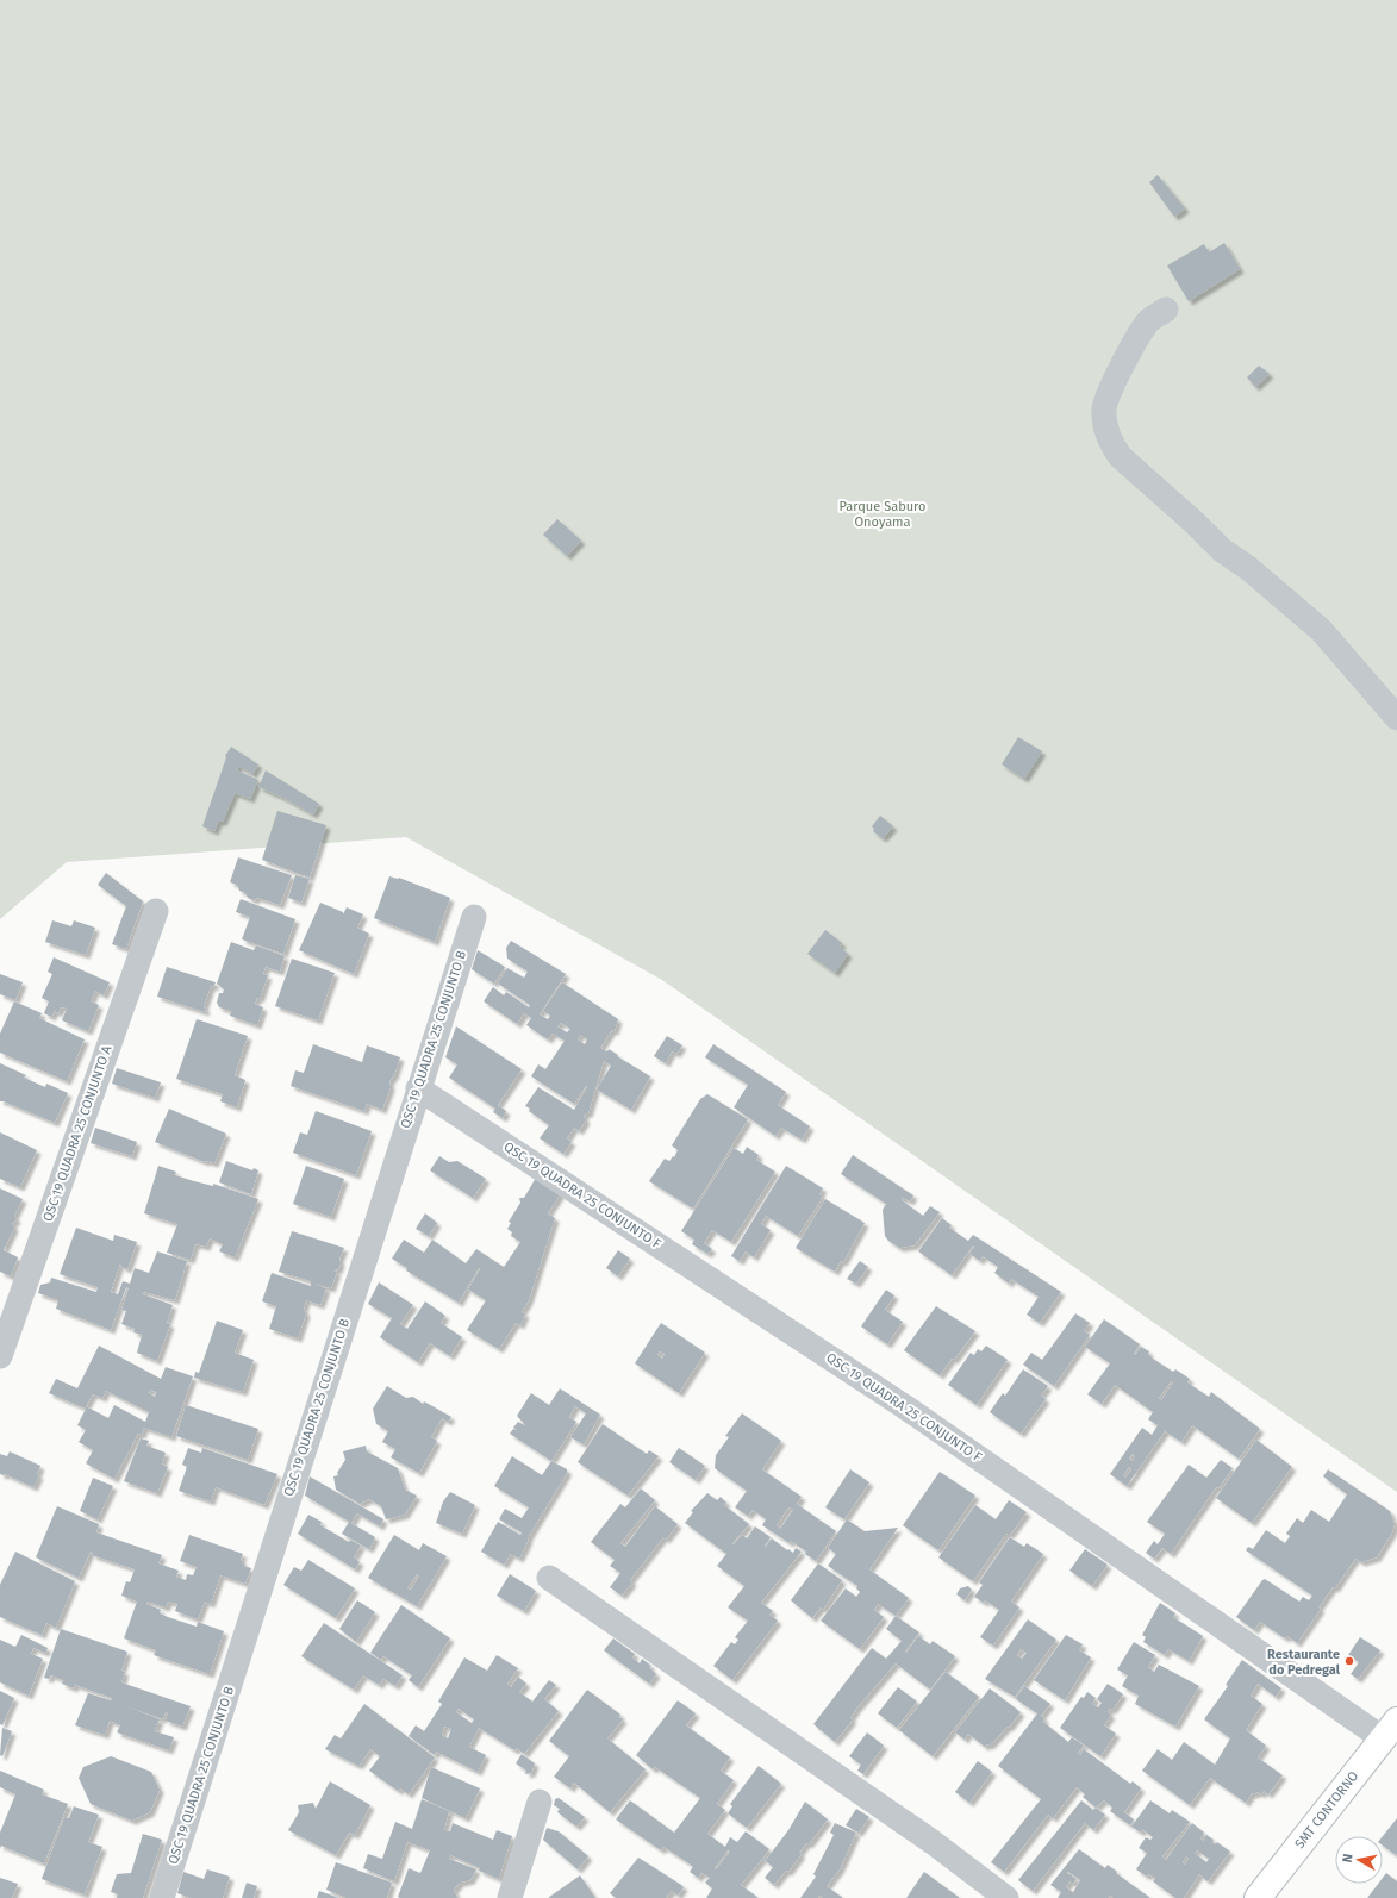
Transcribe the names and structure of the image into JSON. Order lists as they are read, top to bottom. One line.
{"streets":{"street":["QSC 19 QUADRA 25 CONJUNTO B","QSC 19 QUADRA 25 CONJUNTO A","QSC 19 QUADRA 25 CONJUNTO F","SMT CONTORNO"]},"crossings":[["QSC 19 QUADRA 25 CONJUNTO B","QSC 19 QUADRA 25 CONJUNTO F"],["QSC 19 QUADRA 25 CONJUNTO F","SMT CONTORNO"]],"parks":["Parque Saburo Onoyama"],"places":["Restaurante do Pedregal"],"north":"left"}
